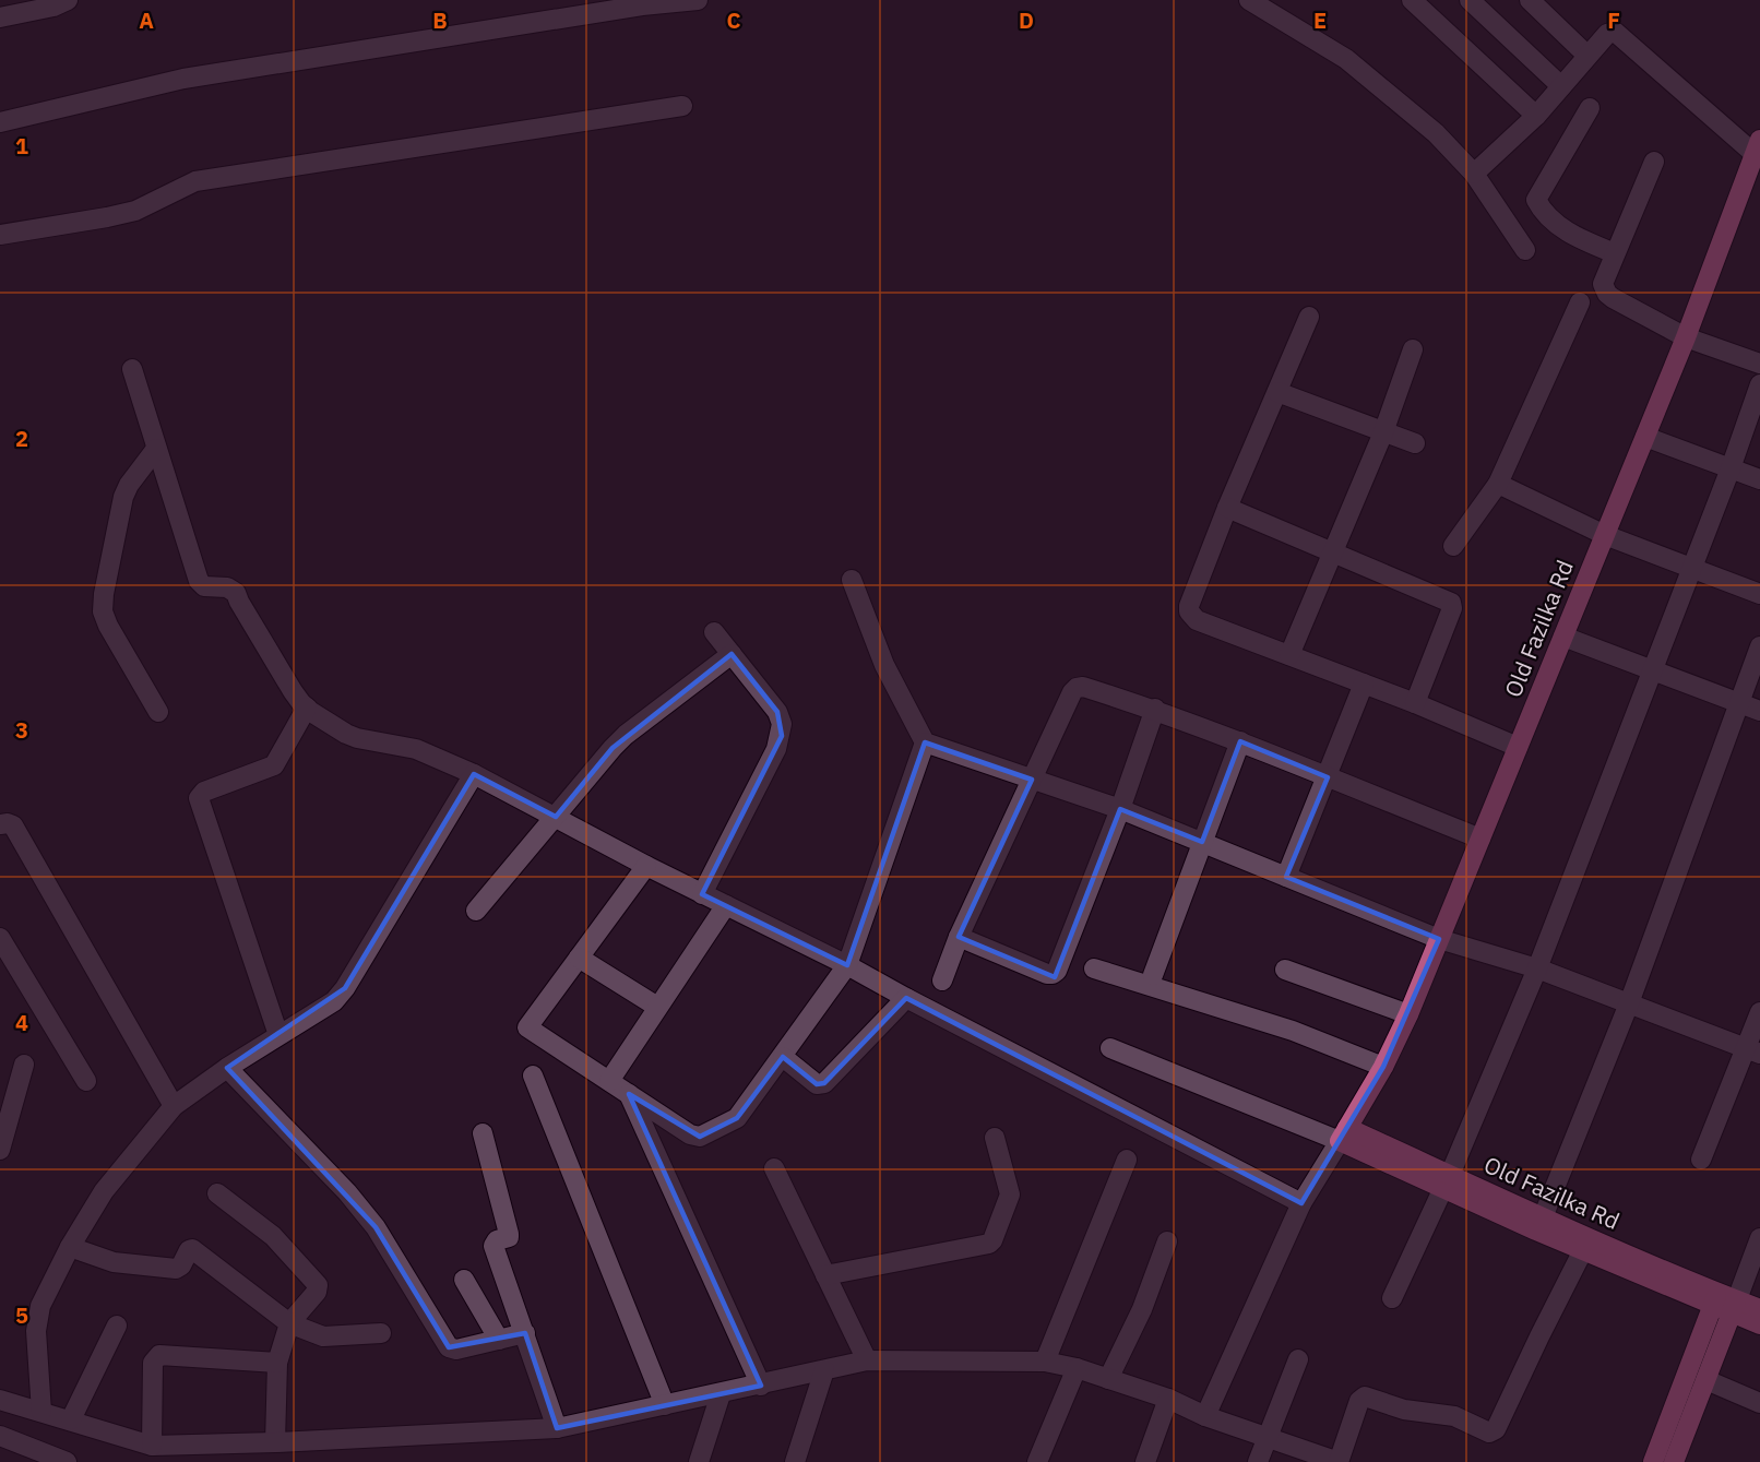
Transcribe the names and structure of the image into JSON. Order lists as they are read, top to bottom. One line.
{"streets":{"main road":["Old Fazilka Rd"]},"grid":{"columns":["A","B","C","D","E","F"],"rows":["1","2","3","4","5"]}}
